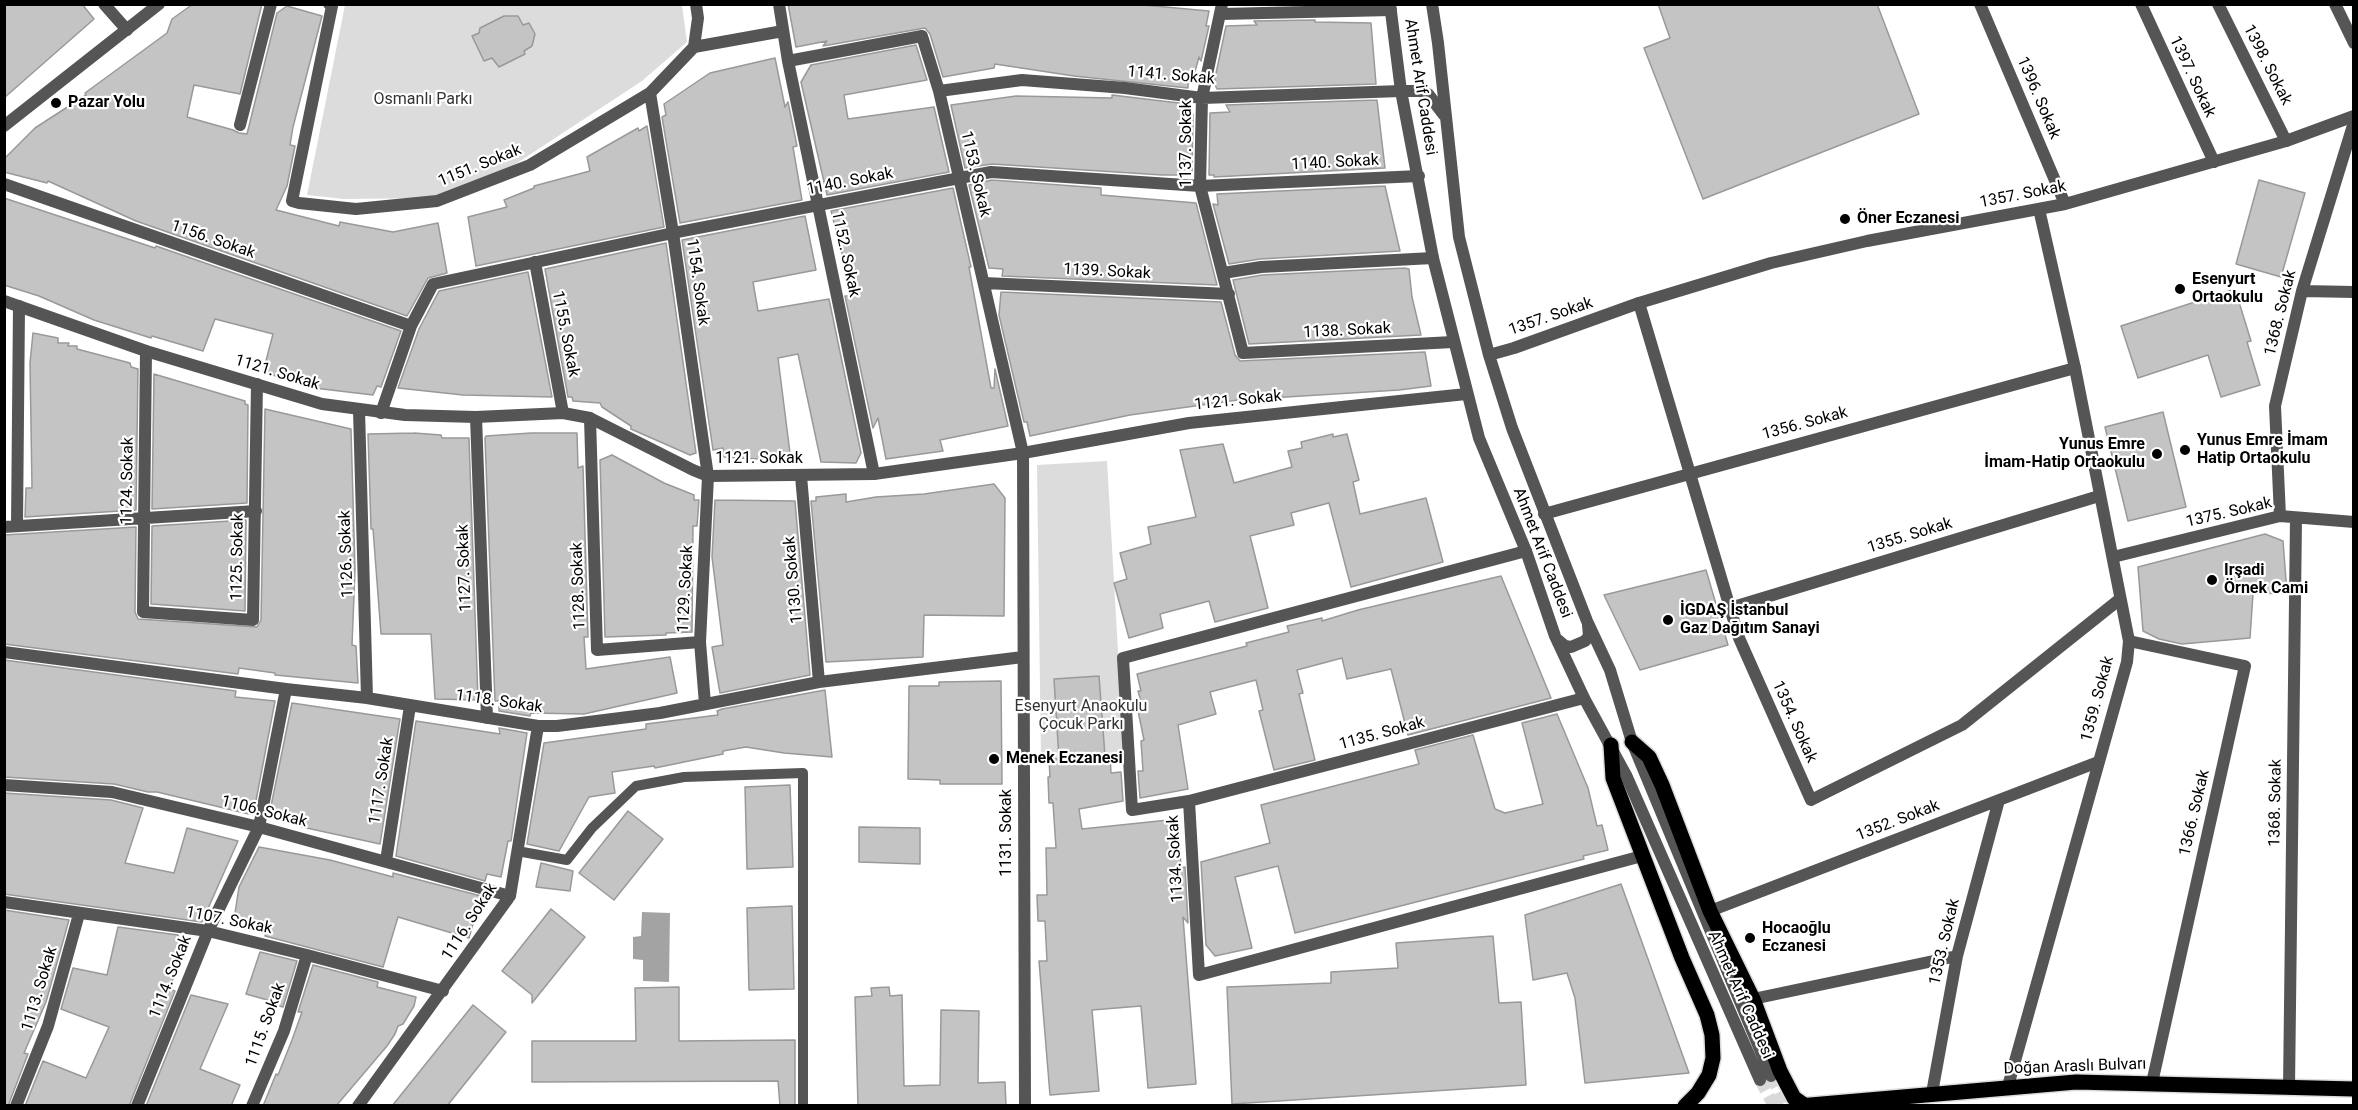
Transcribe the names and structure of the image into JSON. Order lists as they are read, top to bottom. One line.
{"streets":{"main road":["Doğan Araslı Bulvarı"],"street":["1398. Sokak","1141. Sokak","1397. Sokak","Ahmet Arif Caddesi","1396. Sokak","1137. Sokak","1140. Sokak","1151. Sokak","1153. Sokak","1357. Sokak","1156. Sokak","1152. Sokak","1139. Sokak","1154. Sokak","1368. Sokak","1138. Sokak","1155. Sokak","1121. Sokak","1356. Sokak","1124. Sokak","1375. Sokak","1355. Sokak","1126. Sokak","1125. Sokak","1127. Sokak","1130. Sokak","1128. Sokak","1129. Sokak","1359. Sokak","1118. Sokak","1354. Sokak","1135. Sokak","1117. Sokak","1106. Sokak","1366. Sokak","1352. Sokak","1131. Sokak","1134. Sokak","1107. Sokak","1116. Sokak","1353. Sokak","1114. Sokak","1113. Sokak","1115. Sokak"]},"crossings":[["1398. Sokak","1357. Sokak"],["1141. Sokak","Ahmet Arif Caddesi"],["1141. Sokak","1137. Sokak"],["1141. Sokak","1153. Sokak"],["1397. Sokak","1357. Sokak"],["Ahmet Arif Caddesi","1140. Sokak"],["Ahmet Arif Caddesi","1357. Sokak"],["Ahmet Arif Caddesi","1138. Sokak"],["Ahmet Arif Caddesi","1121. Sokak"],["Ahmet Arif Caddesi","1356. Sokak"],["Ahmet Arif Caddesi","1135. Sokak"],["Ahmet Arif Caddesi","1134. Sokak"],["1396. Sokak","1357. Sokak"],["1137. Sokak","1140. Sokak"],["1137. Sokak","1139. Sokak"],["1137. Sokak","1138. Sokak"],["1140. Sokak","1153. Sokak"],["1140. Sokak","1156. Sokak"],["1140. Sokak","1152. Sokak"],["1140. Sokak","1154. Sokak"],["1140. Sokak","1155. Sokak"],["1140. Sokak","1121. Sokak"],["1151. Sokak","1154. Sokak"],["1153. Sokak","1152. Sokak"],["1153. Sokak","1139. Sokak"],["1153. Sokak","1121. Sokak"],["1153. Sokak","1131. Sokak"],["1357. Sokak","1359. Sokak"],["1357. Sokak","1354. Sokak"],["1152. Sokak","1121. Sokak"],["1154. Sokak","1121. Sokak"],["1154. Sokak","1129. Sokak"],["1368. Sokak","1375. Sokak"],["1368. Sokak","Doğan Araslı Bulvarı"],["1155. Sokak","1121. Sokak"],["1121. Sokak","1124. Sokak"],["1121. Sokak","1126. Sokak"],["1121. Sokak","1125. Sokak"],["1121. Sokak","1127. Sokak"],["1121. Sokak","1130. Sokak"],["1121. Sokak","1128. Sokak"],["1121. Sokak","1129. Sokak"],["1121. Sokak","1131. Sokak"],["1356. Sokak","1359. Sokak"],["1356. Sokak","1354. Sokak"],["1124. Sokak","1125. Sokak"],["1375. Sokak","1359. Sokak"],["1355. Sokak","1359. Sokak"],["1355. Sokak","1354. Sokak"],["1126. Sokak","1118. Sokak"],["1127. Sokak","1118. Sokak"],["1130. Sokak","1118. Sokak"],["1128. Sokak","1129. Sokak"],["1129. Sokak","1118. Sokak"],["1359. Sokak","1354. Sokak"],["1359. Sokak","1366. Sokak"],["1359. Sokak","1352. Sokak"],["1359. Sokak","Doğan Araslı Bulvarı"],["1118. Sokak","1117. Sokak"],["1118. Sokak","1131. Sokak"],["1118. Sokak","1116. Sokak"],["1118. Sokak","1114. Sokak"],["1135. Sokak","1134. Sokak"],["1117. Sokak","1106. Sokak"],["1106. Sokak","1116. Sokak"],["1106. Sokak","1114. Sokak"],["1366. Sokak","Doğan Araslı Bulvarı"],["1352. Sokak","1353. Sokak"],["1107. Sokak","1116. Sokak"],["1107. Sokak","1114. Sokak"],["1107. Sokak","1113. Sokak"],["1107. Sokak","1115. Sokak"],["1353. Sokak","Doğan Araslı Bulvarı"]],"parks":["Osmanlı Parkı","Esenyurt Anaokulu Çocuk Parkı"],"places":["Pazar Yolu","Öner Eczanesi","Esenyurt Ortaokulu","Yunus Emre İmam Hatip Ortaokulu","Yunus Emre İmam-Hatip Ortaokulu","Irşadi Örnek Cami","İGDAŞ İstanbul Gaz Dağıtım Sanayi","Menek Eczanesi","Hocaoğlu Eczanesi"]}
